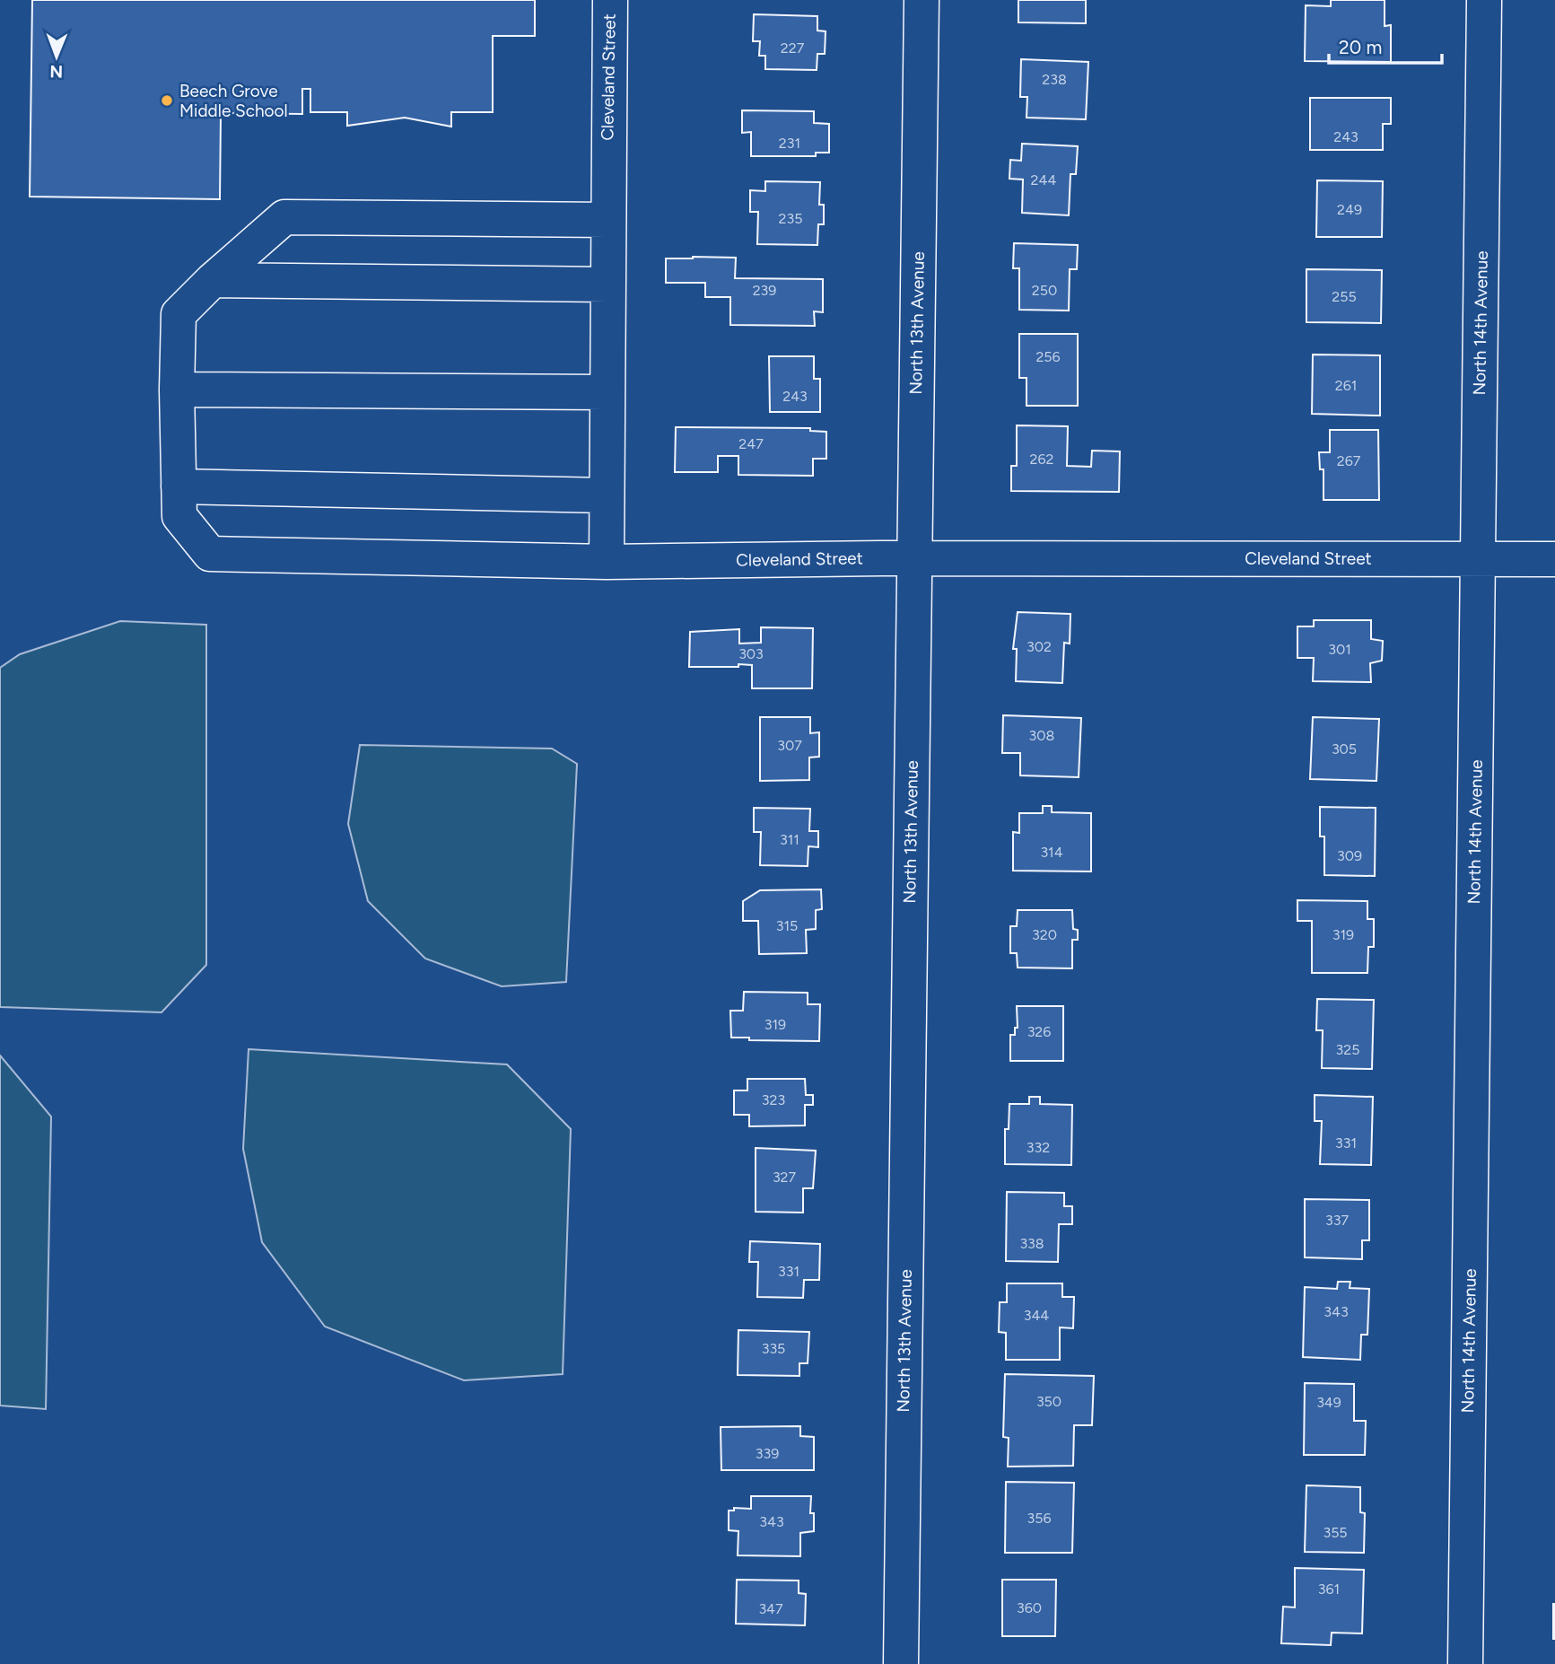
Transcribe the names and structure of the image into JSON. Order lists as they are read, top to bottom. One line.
{"streets":{"street":["Cleveland Street","North 13th Avenue","North 14th Avenue"]},"crossings":[["Cleveland Street","North 13th Avenue"],["Cleveland Street","North 14th Avenue"]],"places":["Beech Grove Middle School"],"house_numbers":["227","238","243","231","244","249","235","239","250","255","256","261","243","247","262","267","302","301","303","308","307","305","311","314","309","315","320","319","319","326","325","323","331","332","327","337","338","331","343","344","335","350","349","339","356","343","355","361","360","347"],"scale_bar":"20 m","north":"bottom"}
